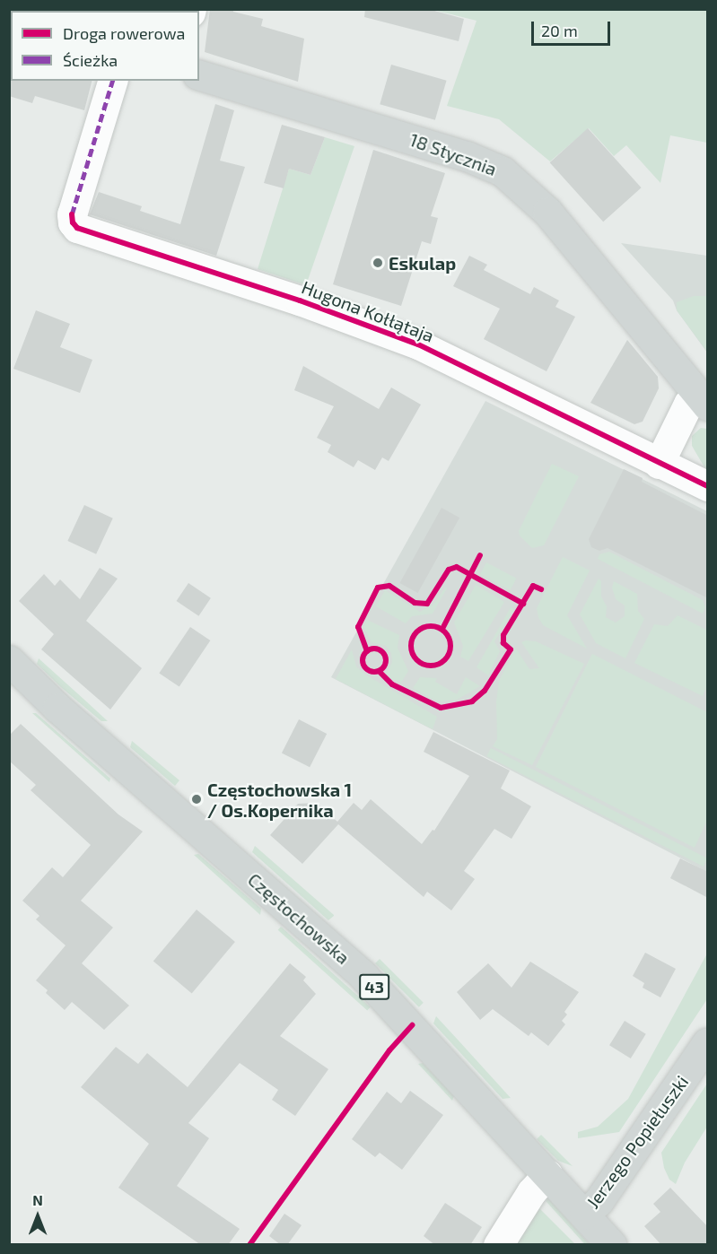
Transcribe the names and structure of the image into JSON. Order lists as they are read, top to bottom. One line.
{"streets":{"main road":["18 Stycznia","Częstochowska","43","Jerzego Popiełuszki"],"street":["Hugona Kołłątaja"]},"crossings":[["Częstochowska","Jerzego Popiełuszki"]],"places":["Eskulap","Częstochowska 1 / Os.Kopernika"],"legend":["Droga rowerowa","Ścieżka"],"scale_bar":"20 m","north":"top"}
